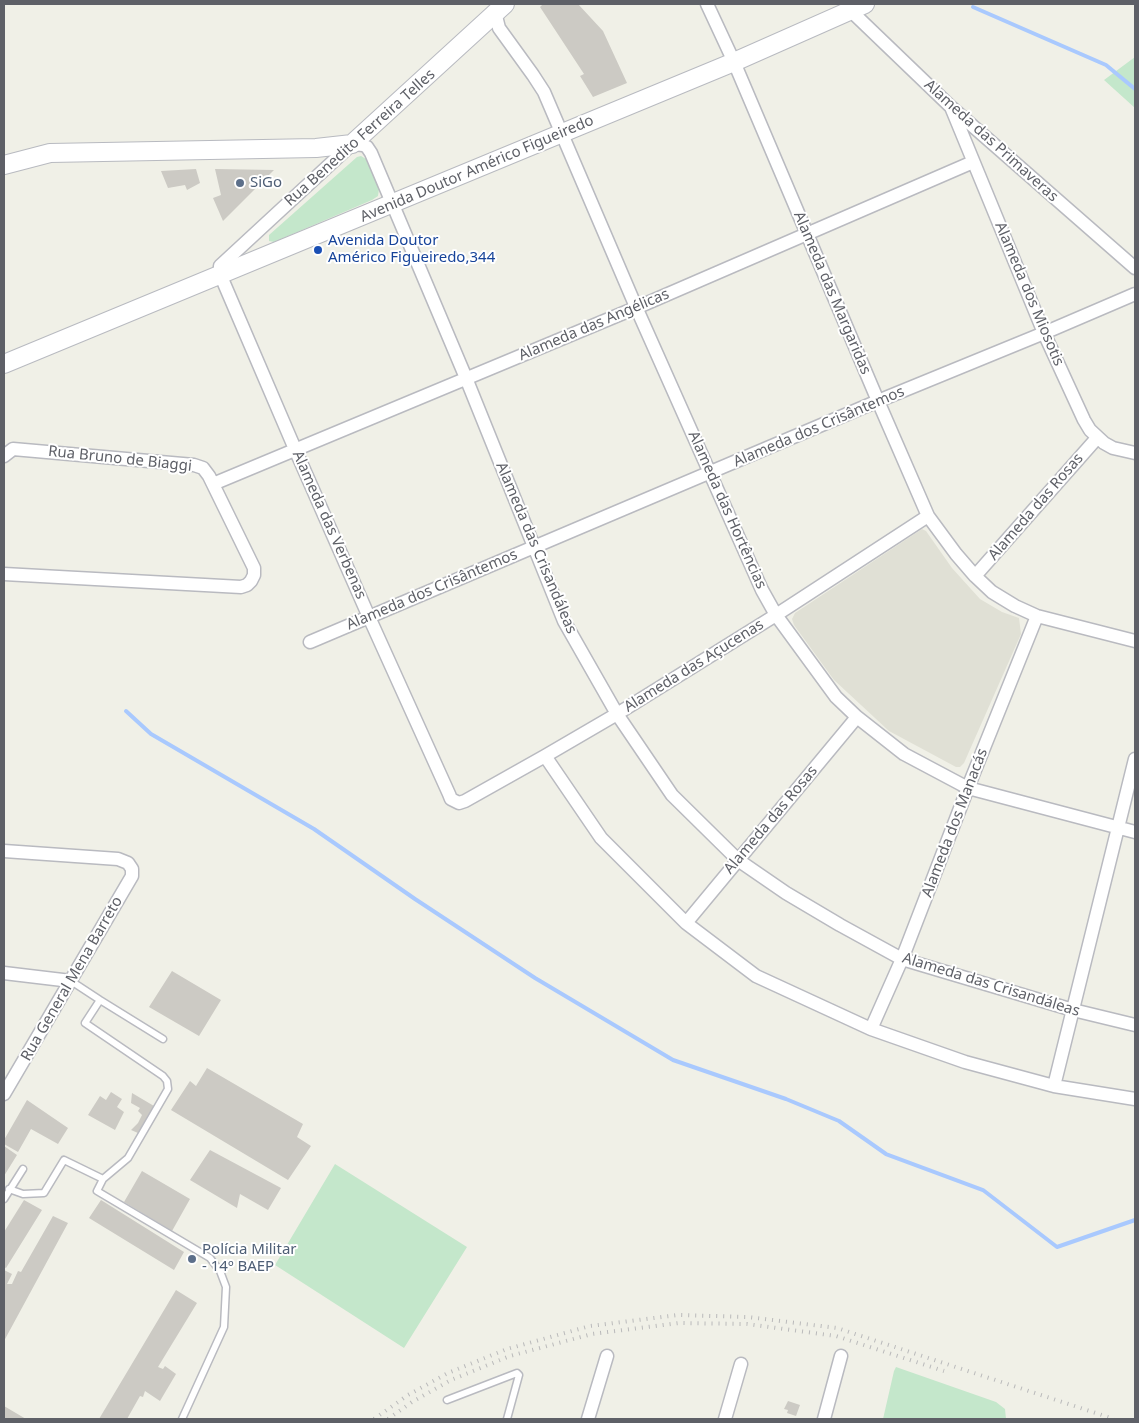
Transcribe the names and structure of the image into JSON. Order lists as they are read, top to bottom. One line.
{"streets":{"main road":["Rua Benedito Ferreira Telles","Avenida Doutor Américo Figueiredo"],"street":["Alameda das Primaveras","Alameda das Margaridas","Alameda dos Miosotis","Alameda das Angélicas","Alameda dos Crisântemos","Rua Bruno de Biaggi","Alameda das Rosas","Alameda das Hortências","Alameda das Verbenas","Alameda das Crisandáleas","Alameda das Açucenas","Alameda dos Manacás","Rua General Mena Barreto"]},"crossings":[["Rua Benedito Ferreira Telles","Avenida Doutor Américo Figueiredo"],["Rua Benedito Ferreira Telles","Alameda das Hortências"],["Rua Benedito Ferreira Telles","Alameda das Verbenas"],["Rua Benedito Ferreira Telles","Alameda das Crisandáleas"],["Alameda das Primaveras","Avenida Doutor Américo Figueiredo"],["Alameda das Primaveras","Alameda dos Miosotis"],["Avenida Doutor Américo Figueiredo","Alameda das Margaridas"],["Avenida Doutor Américo Figueiredo","Alameda das Hortências"],["Avenida Doutor Américo Figueiredo","Alameda das Verbenas"],["Avenida Doutor Américo Figueiredo","Alameda das Crisandáleas"],["Alameda das Margaridas","Alameda das Angélicas"],["Alameda das Margaridas","Alameda dos Crisântemos"],["Alameda das Margaridas","Alameda das Rosas"],["Alameda das Margaridas","Alameda das Açucenas"],["Alameda das Margaridas","Alameda dos Manacás"],["Alameda dos Miosotis","Alameda das Angélicas"],["Alameda dos Miosotis","Alameda dos Crisântemos"],["Alameda dos Miosotis","Alameda das Rosas"],["Alameda das Angélicas","Rua Bruno de Biaggi"],["Alameda das Angélicas","Alameda das Hortências"],["Alameda das Angélicas","Alameda das Verbenas"],["Alameda das Angélicas","Alameda das Crisandáleas"],["Alameda dos Crisântemos","Alameda das Hortências"],["Alameda dos Crisântemos","Alameda das Verbenas"],["Alameda dos Crisântemos","Alameda das Crisandáleas"],["Alameda das Rosas","Alameda das Hortências"],["Alameda das Rosas","Alameda das Crisandáleas"],["Alameda das Hortências","Alameda das Açucenas"],["Alameda das Hortências","Alameda dos Manacás"],["Alameda das Verbenas","Alameda das Açucenas"],["Alameda das Crisandáleas","Alameda das Açucenas"],["Alameda das Crisandáleas","Alameda dos Manacás"]],"places":["SiGo","Avenida Doutor Américo Figueiredo,344","Polícia Militar - 14º BAEP"]}
